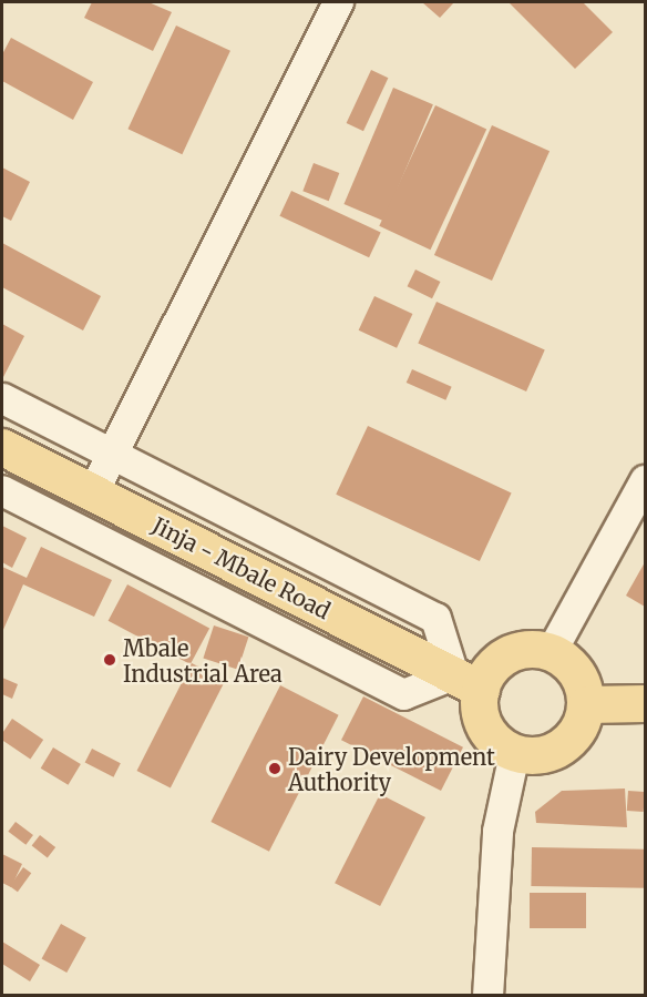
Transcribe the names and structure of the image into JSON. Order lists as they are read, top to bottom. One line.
{"streets":{"main road":["Jinja - Mbale Road"]},"places":["Mbale Industrial Area","Dairy Development Authority"]}
